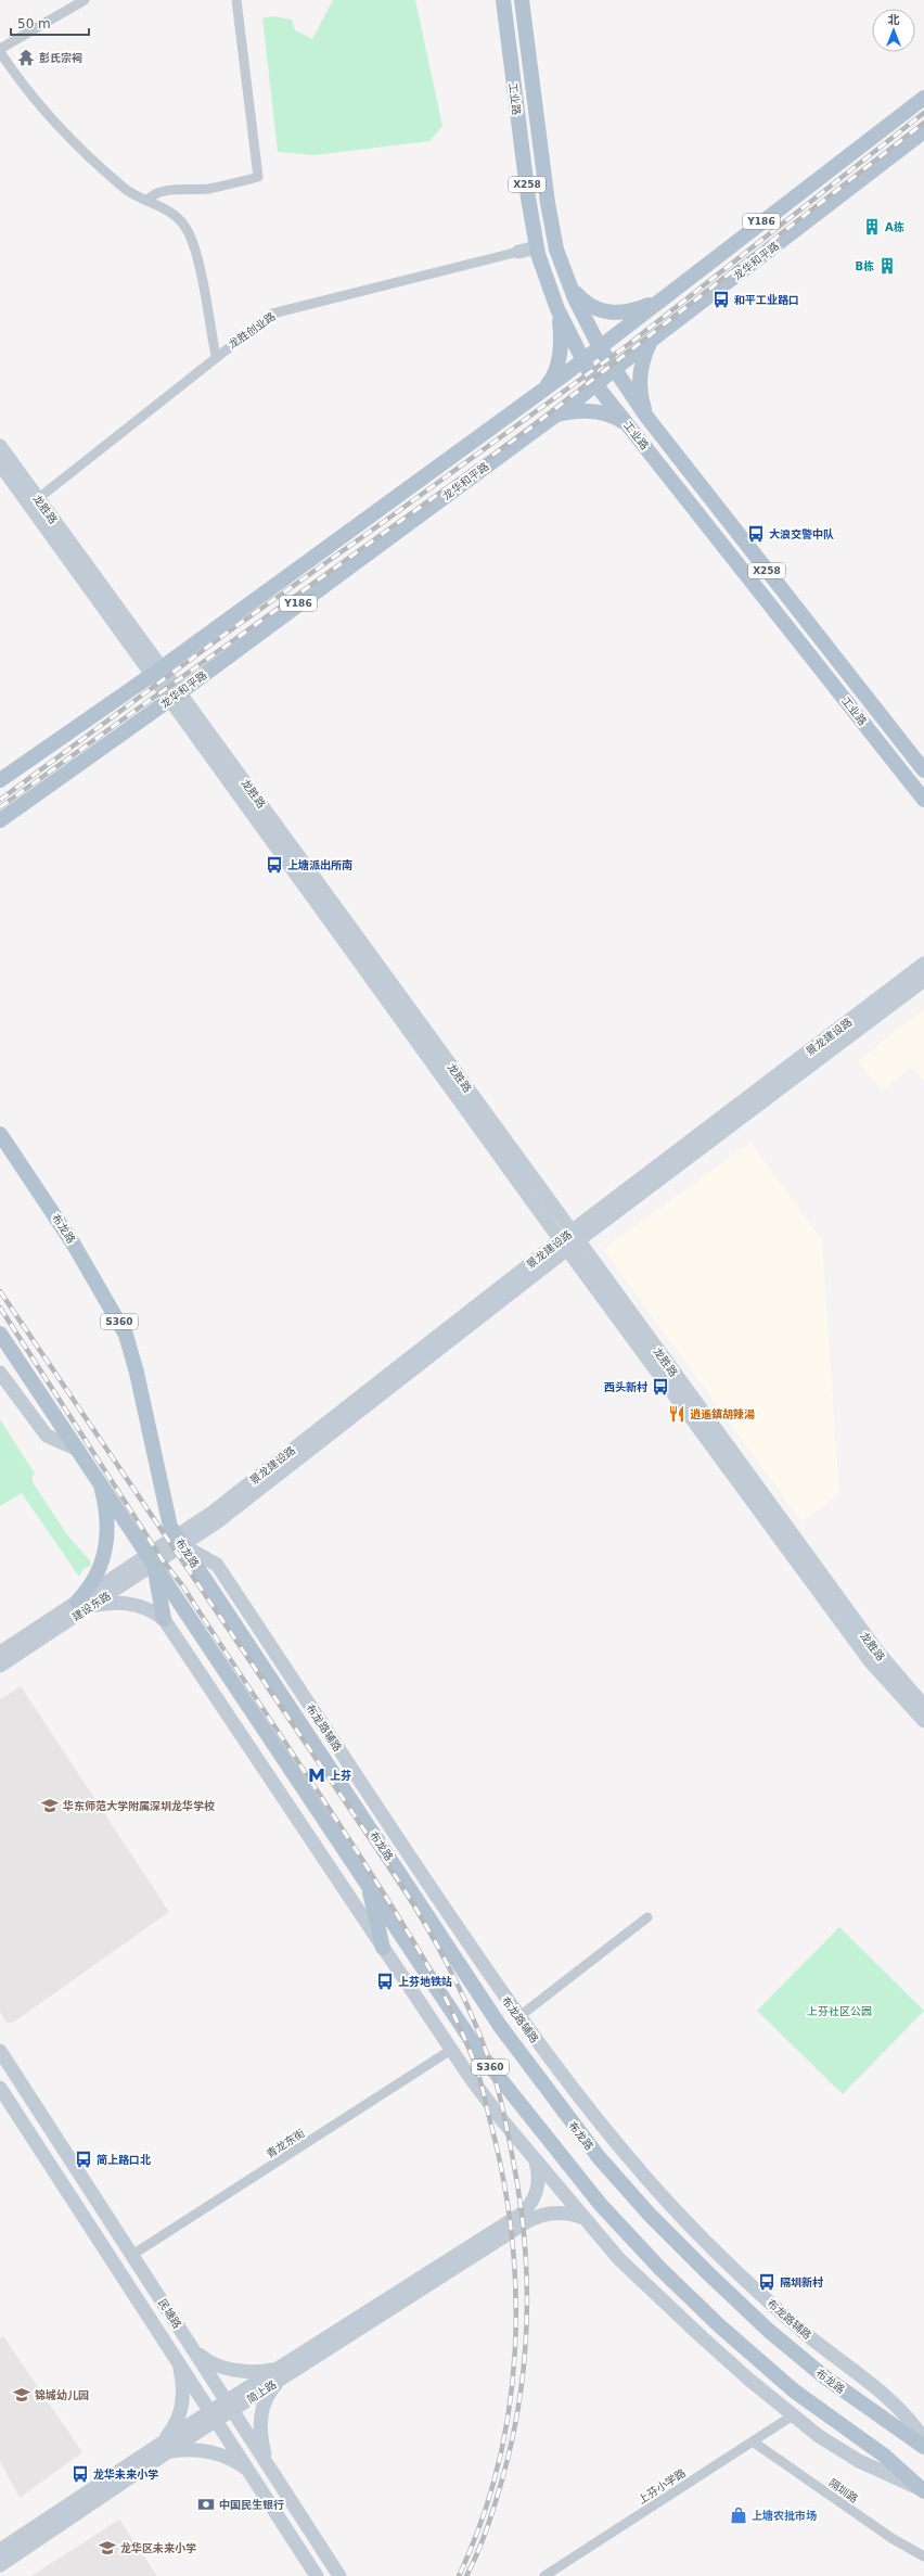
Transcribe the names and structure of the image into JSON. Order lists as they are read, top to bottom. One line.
{"streets":{"main road":["工业路","X258","Y186","龙华和平路","龙胜创业路","龙胜路","景龙建设路","布龙路","S360","建设东路","布龙路辅路","民塘路","简上路"],"street":["青龙东街","上芬小学路","隔圳路"]},"crossings":[["工业路","Y186"],["工业路","龙华和平路"],["工业路","龙胜创业路"],["Y186","龙胜路"],["龙华和平路","龙胜路"],["龙胜创业路","龙胜路"],["龙胜路","景龙建设路"],["景龙建设路","布龙路"],["景龙建设路","建设东路"],["景龙建设路","布龙路辅路"],["布龙路","建设东路"],["布龙路","布龙路辅路"],["S360","建设东路"],["建设东路","布龙路辅路"],["青龙东街","民塘路"],["民塘路","简上路"],["上芬小学路","隔圳路"]],"parks":["上芬社区公园"],"places":{"temple":["彭氏宗祠"],"building":["A栋","B栋"],"bus stop":["和平工业路口","大浪交警中队","上塘派出所南","西头新村","上芬地铁站","简上路口北","隔圳新村","龙华未来小学"],"restaurant":["逍遙鎮胡辣湯"],"metro station":["上芬"],"school or university":["华东师范大学附属深圳龙华学校","锦城幼儿园","龙华区未来小学"],"bank":["中国民生银行"],"shop":["上塘农批市场"]},"scale_bar":"50 m","north":"top"}
